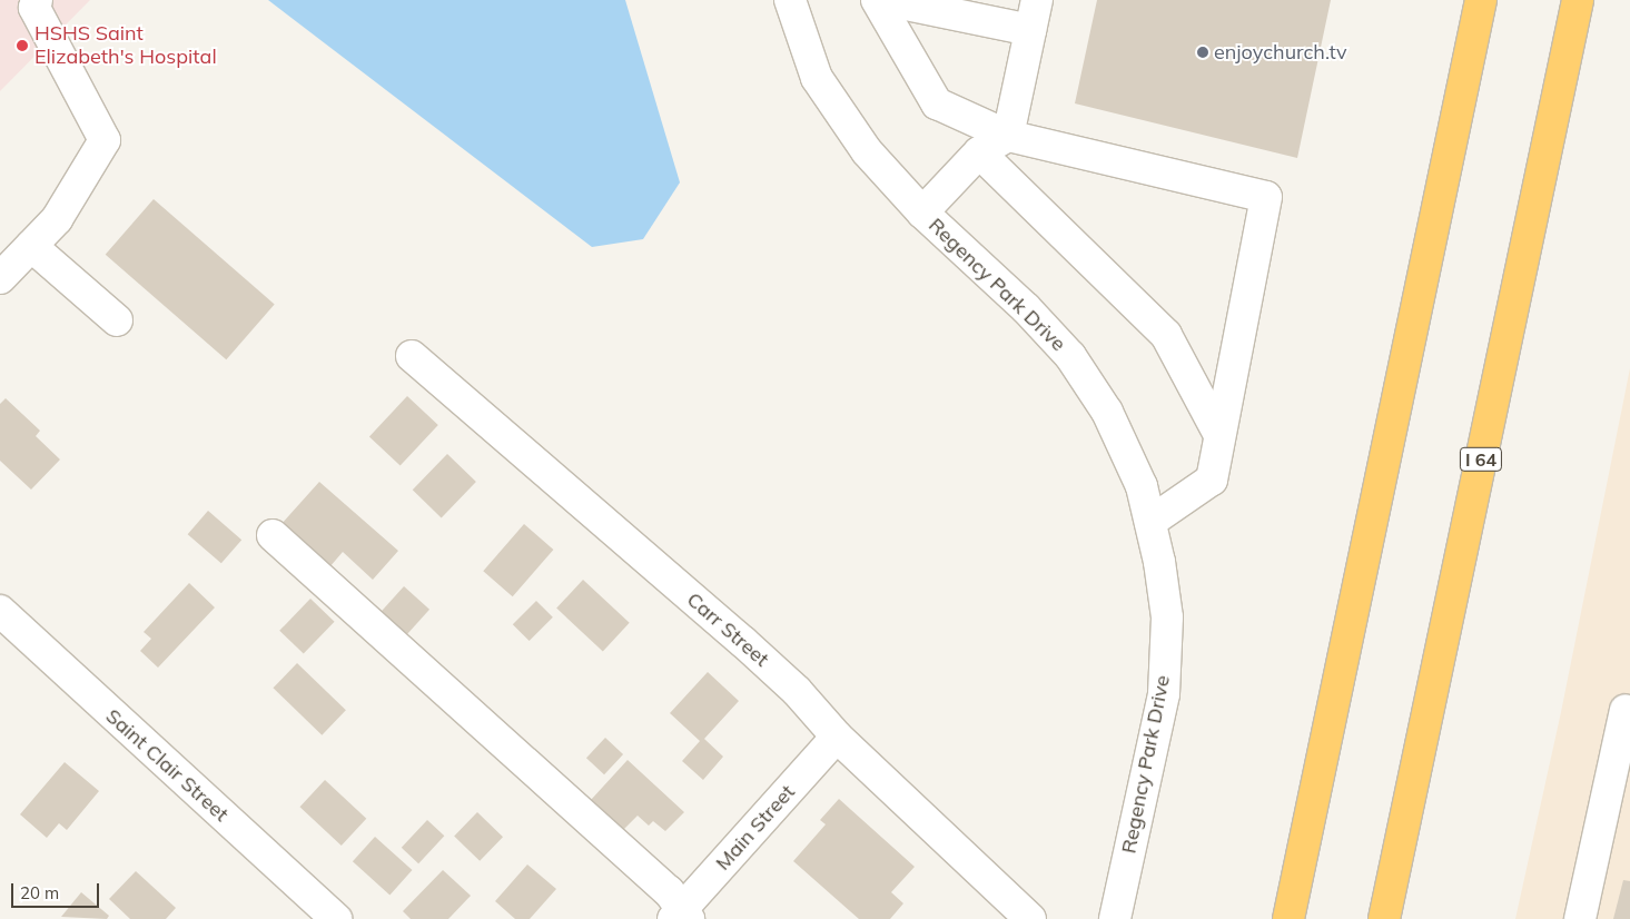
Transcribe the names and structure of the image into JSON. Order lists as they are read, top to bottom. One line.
{"streets":{"highway":["I 64"],"street":["Regency Park Drive","Carr Street","Saint Clair Street","Main Street"]},"crossings":[["Carr Street","Main Street"]],"places":["HSHS Saint Elizabeth's Hospital","enjoychurch.tv"],"scale_bar":"20 m"}
